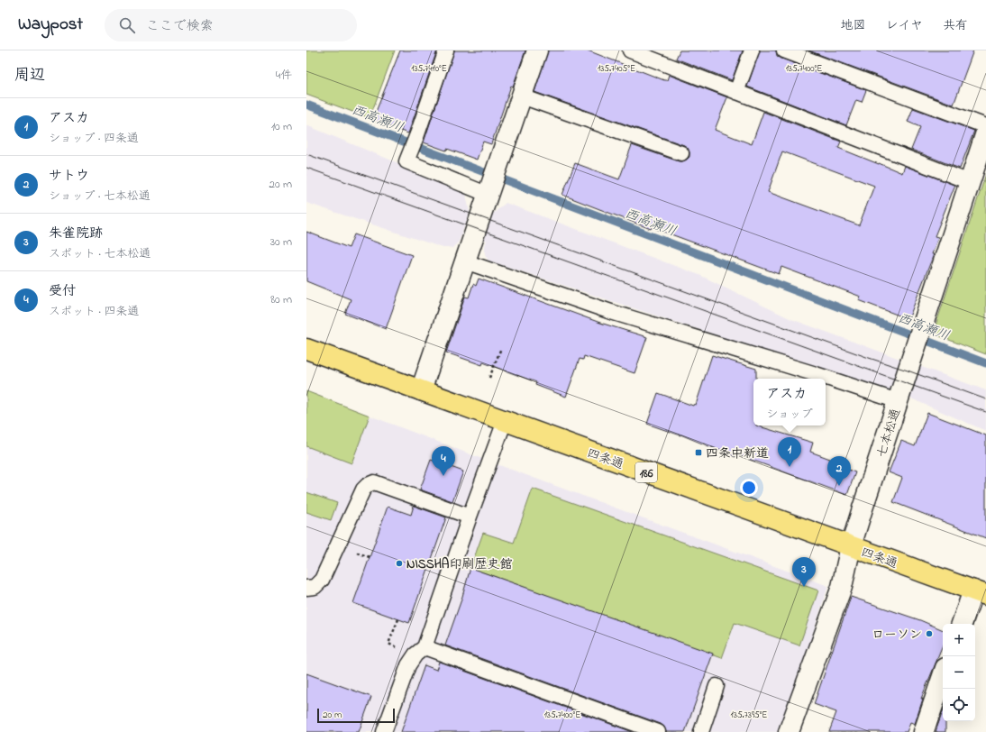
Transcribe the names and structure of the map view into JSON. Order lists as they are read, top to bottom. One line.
{"streets":{"main road":["四条通","186"],"street":["七本松通"]},"crossings":[["七本松通","四条通"]],"water":["西高瀬川"],"places":{"transit":["四条中新道"],"other":["NISSHA印刷歴史館","ローソン"]},"scale_bar":"20 m","page":{"header":"Waypost","search":"ここで検索","nav":["地図","レイヤ","共有"],"heading":["周辺","4件"],"list":[{"mark":"1","name":"アスカ","note":"ショップ · 四条通","value":"10 m"},{"mark":"2","name":"サトウ","note":"ショップ · 七本松通","value":"20 m"},{"mark":"3","name":"朱雀院跡","note":"スポット · 七本松通","value":"30 m"},{"mark":"4","name":"受付","note":"スポット · 四条通","value":"80 m"}],"popup":["アスカ","ショップ"],"pins":["1","4","2","3"],"map_buttons":["+","−"],"scale":"20 m"},"coordinates":["135.7405°E","135.7400°E","135.7410°E","135.7395°E"]}
